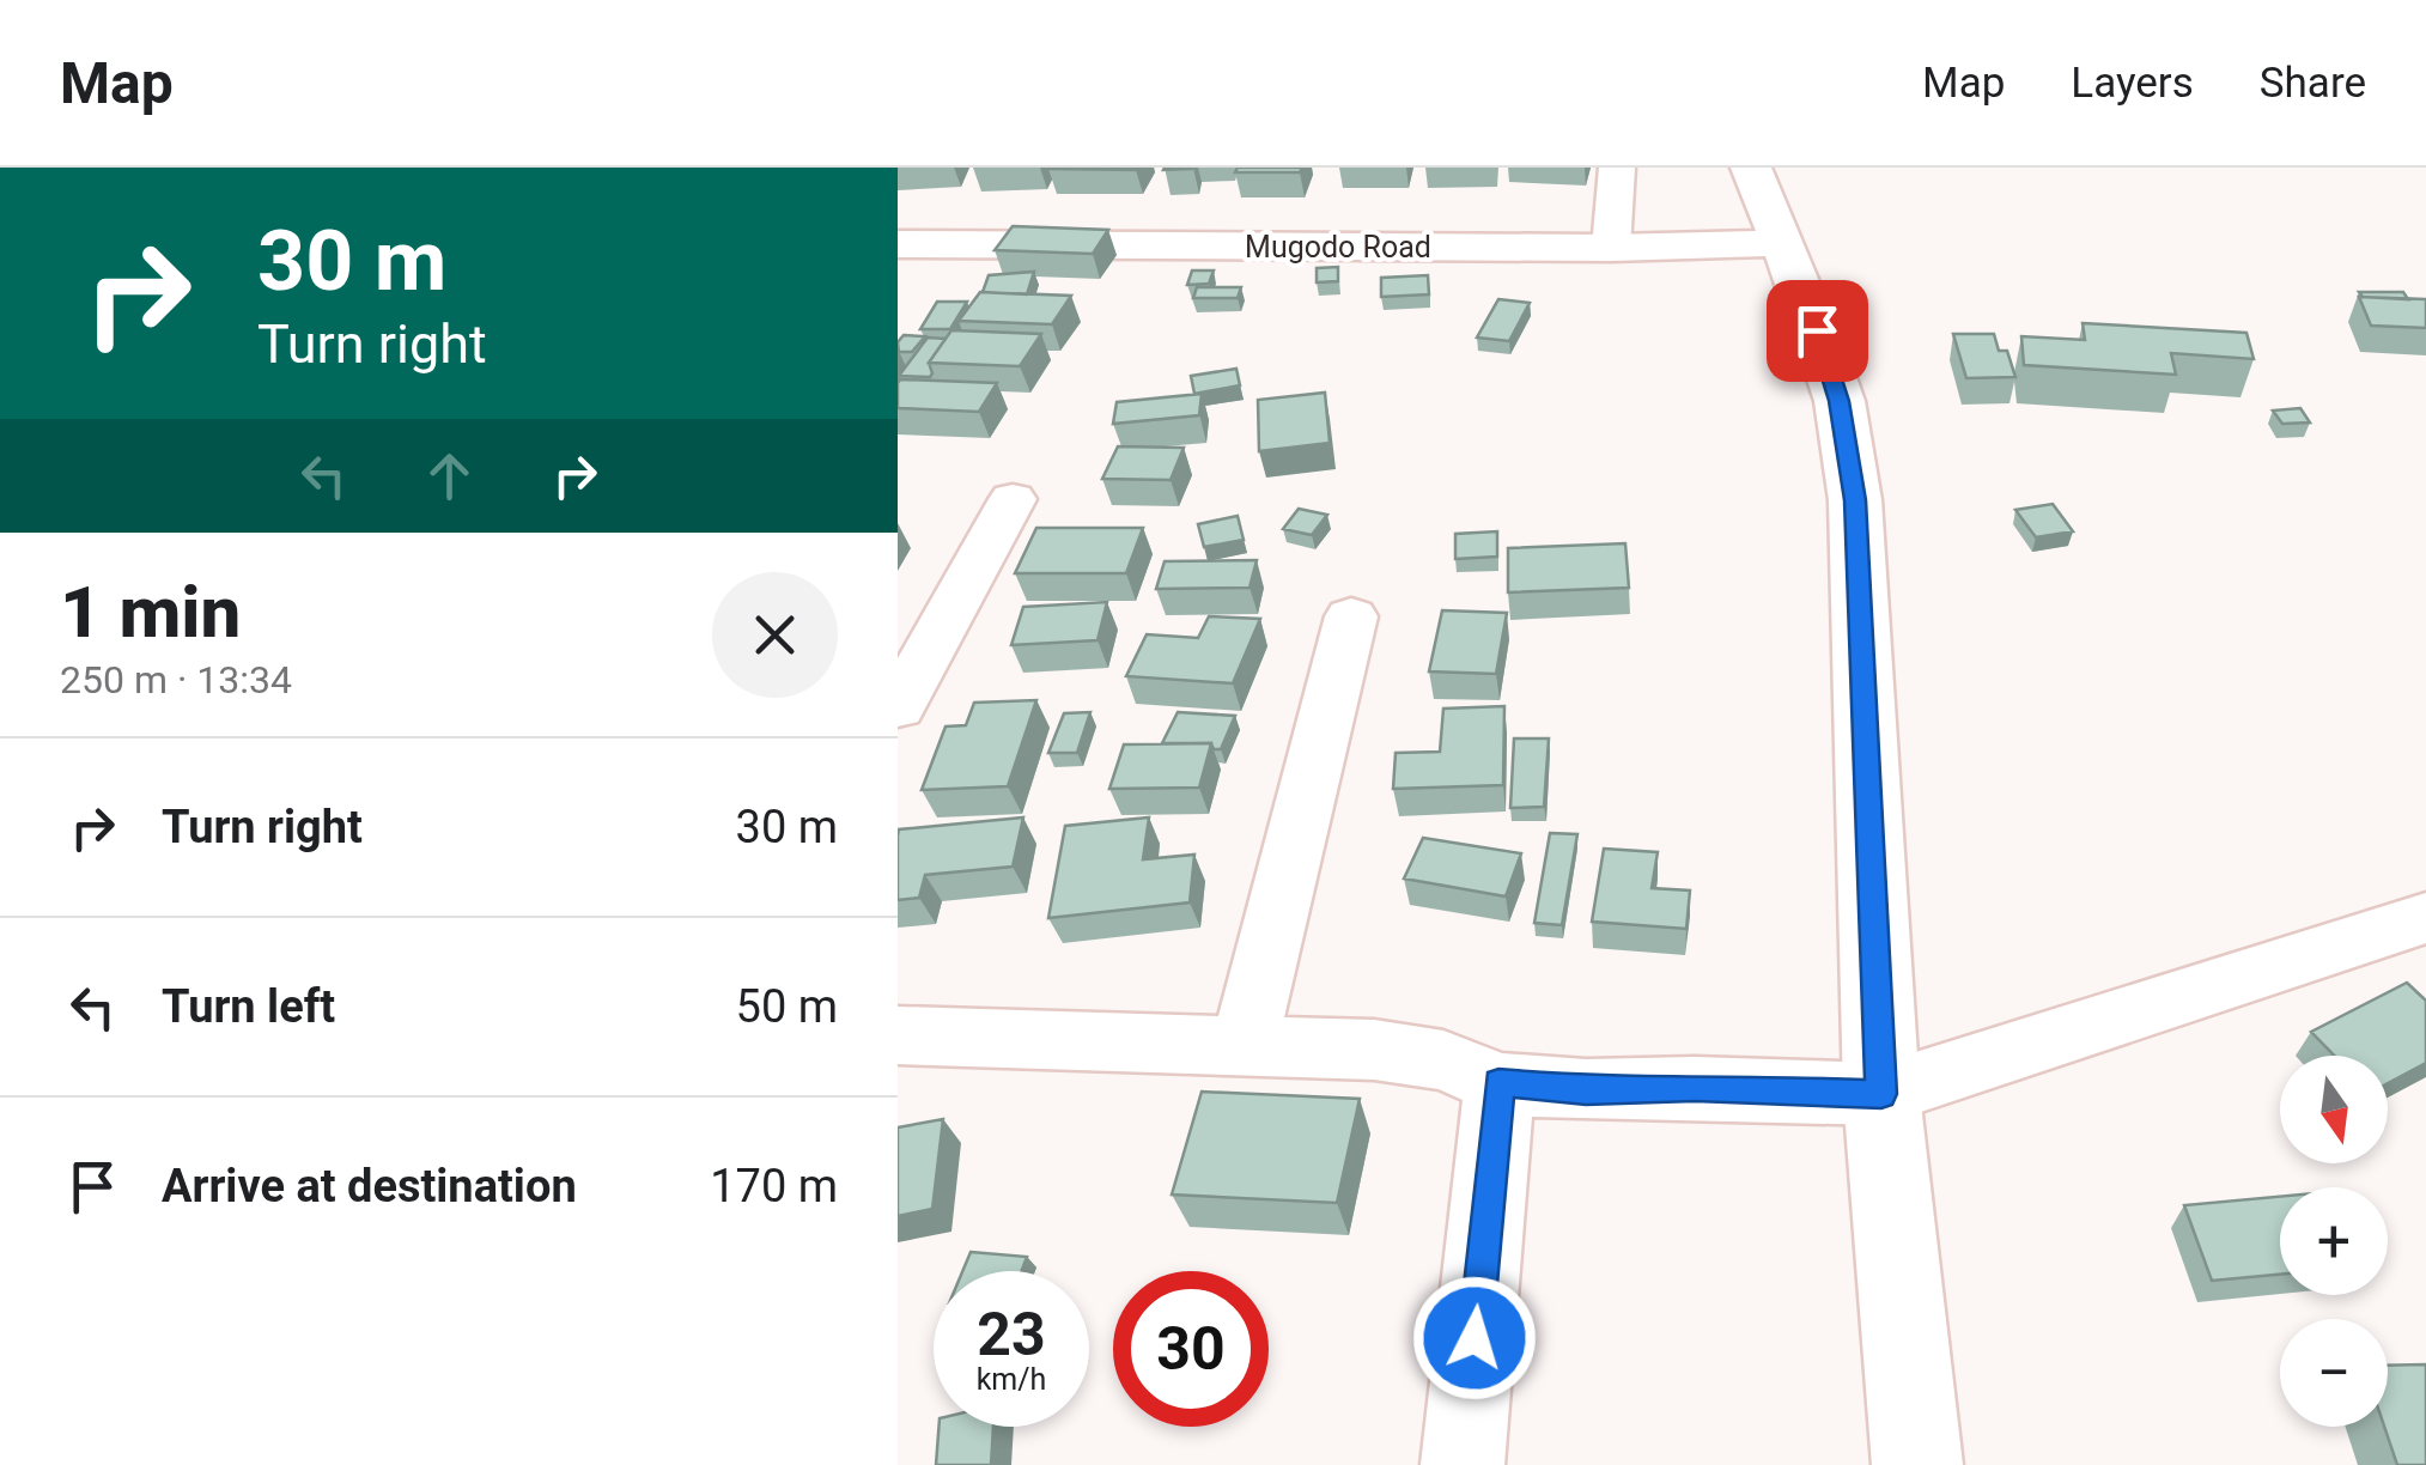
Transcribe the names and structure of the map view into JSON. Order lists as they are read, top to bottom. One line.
{"streets":{"street":["Mugodo Road"]},"north":"bottom","page":{"header":"Map","nav":["Map","Layers","Share"],"turn":["30 m","Turn right"],"heading":["1 min","250 m · 13:34"],"list":[{"name":"Turn right","value":"30 m"},{"name":"Turn left","value":"50 m"},{"name":"Arrive at destination","value":"170 m"}],"map_buttons":["+","−"],"speed":"23 km/h","limit":"30"}}
